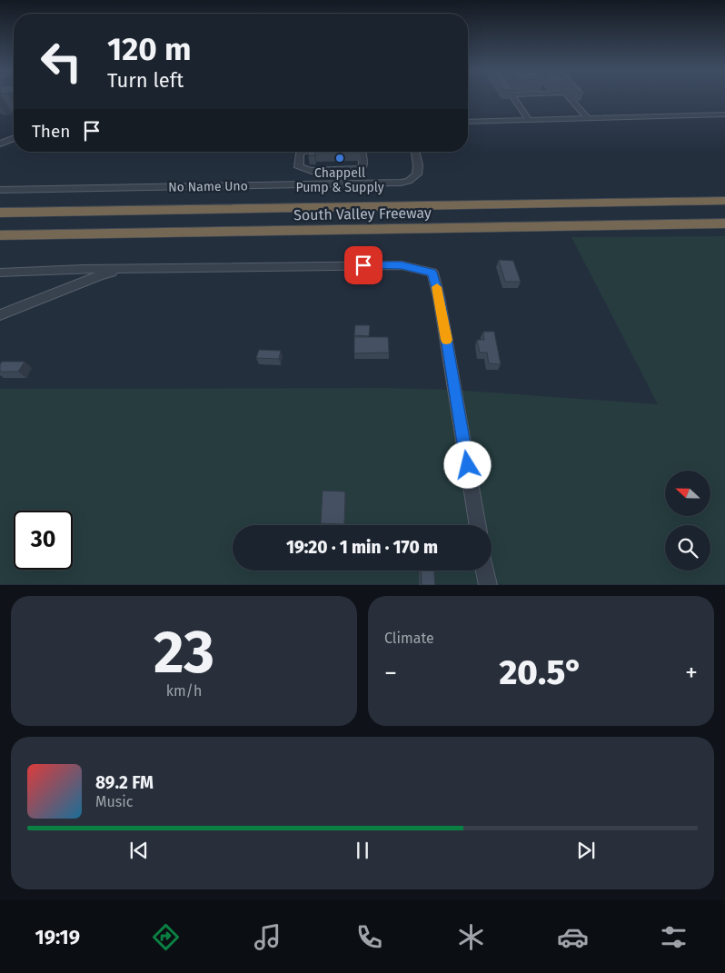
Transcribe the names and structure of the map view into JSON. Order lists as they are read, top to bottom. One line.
{"streets":{"highway":["South Valley Freeway"],"street":["No Name Uno"]},"places":["Chappell Pump & Supply"],"north":"left","page":{"turn":["120 m","Turn left"],"then":"Then","limit":"30","trip":"19:20 · 1 min · 170 m","tile":[["23","km/h"],"Climate"],"heat":["−","20.5°","+"],"song":["89.2 FM","Music"],"tabs":"19:19"}}
